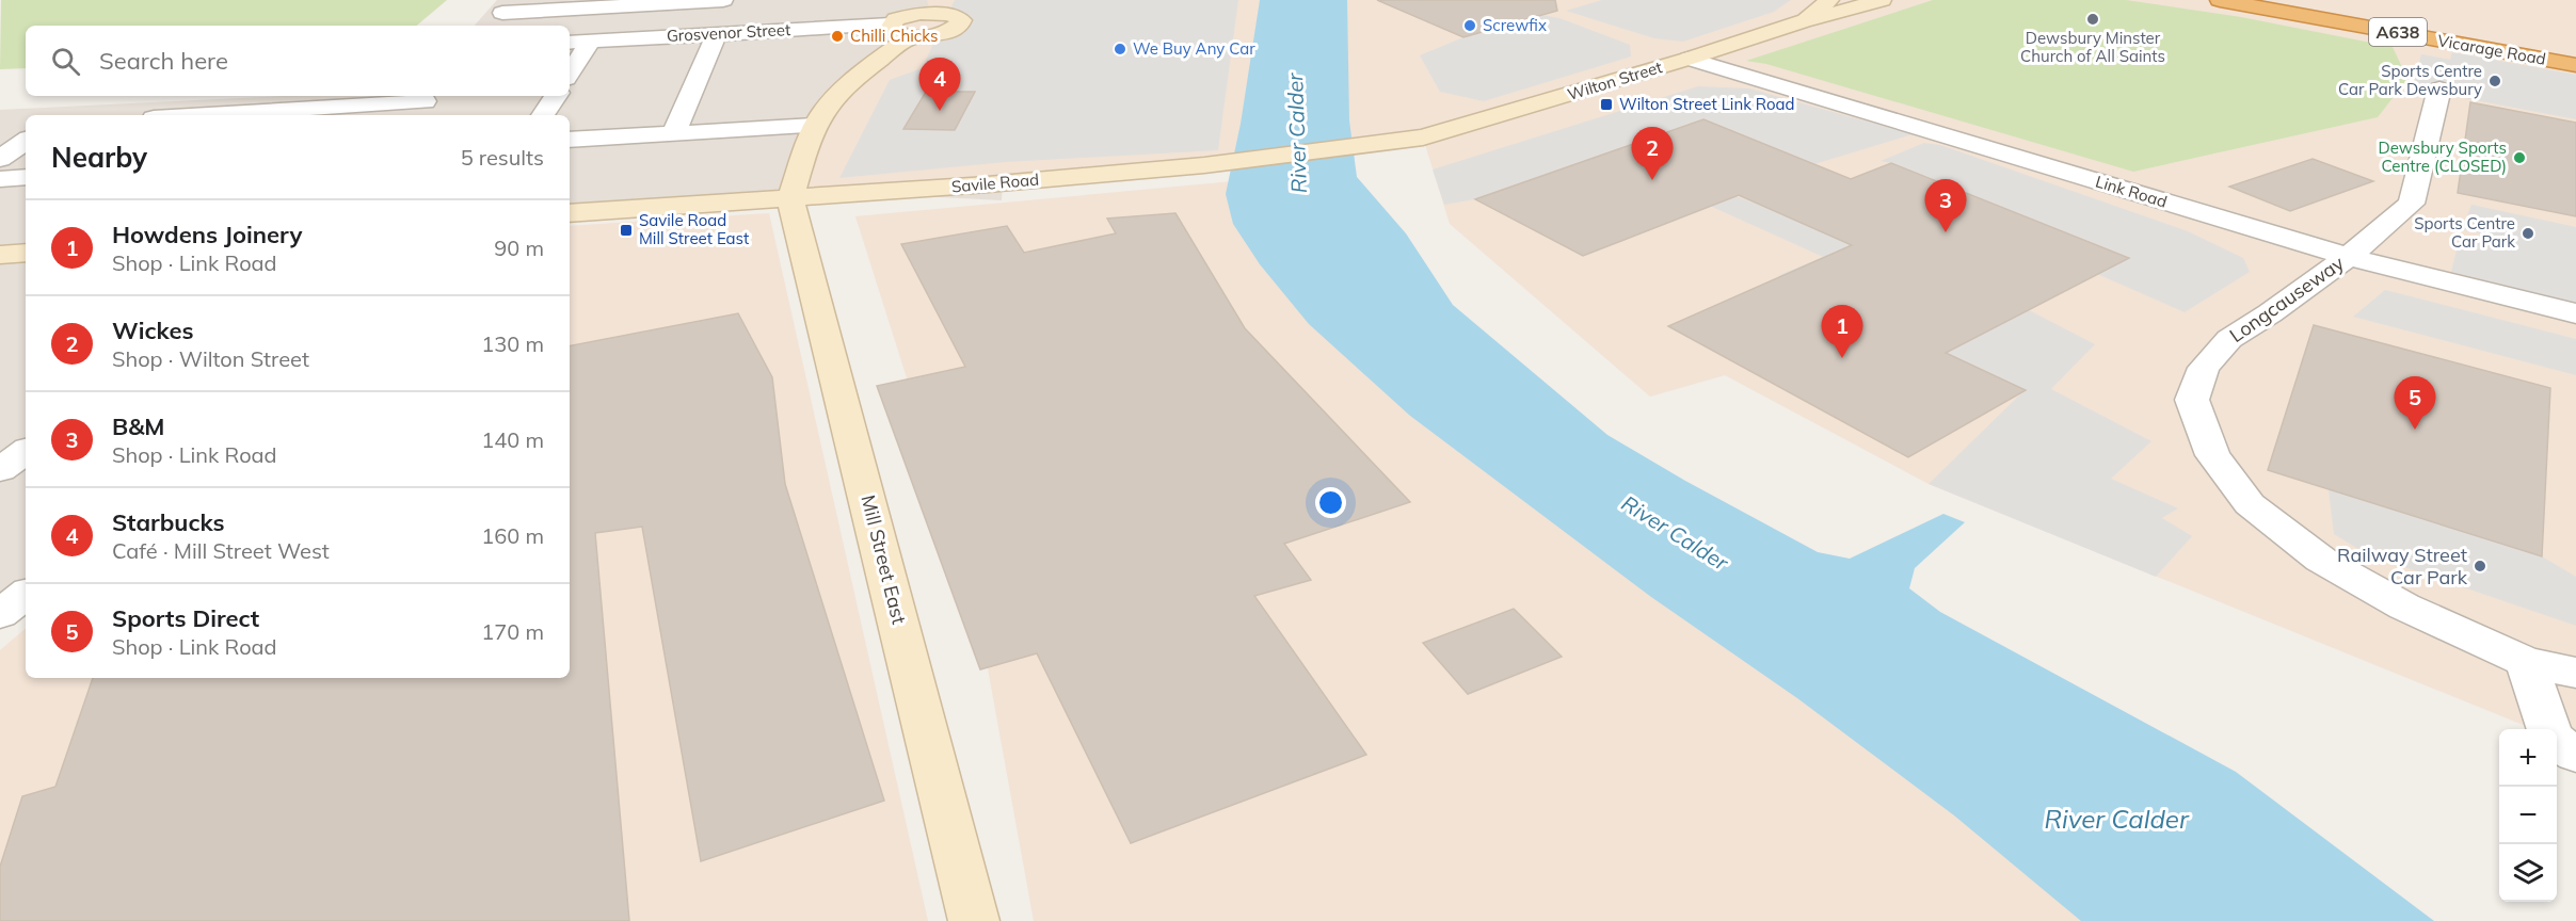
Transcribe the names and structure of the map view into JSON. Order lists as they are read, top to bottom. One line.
{"streets":{"highway":["A638","Vicarage Road"],"main road":["Wilton Street","Savile Road","Mill Street East"],"street":["Grosvenor Street","Link Road","Longcauseway"]},"crossings":[["Wilton Street","Savile Road"],["Wilton Street","Link Road"],["Savile Road","Mill Street East"],["Link Road","Longcauseway"]],"water":["River Calder"],"places":{"other":["Dewsbury Minster Church of All Saints","Screwfix","Chilli Chicks","We Buy Any Car","Sports Centre Car Park Dewsbury","Dewsbury Sports Centre (CLOSED)","Sports Centre Car Park","Railway Street Car Park"],"transit":["Wilton Street Link Road","Savile Road Mill Street East"]},"page":{"search":"Search here","pins":["4","2","3","1","5"],"heading":["Nearby","5 results"],"list":[{"mark":"1","name":"Howdens Joinery","note":"Shop · Link Road","value":"90 m"},{"mark":"2","name":"Wickes","note":"Shop · Wilton Street","value":"130 m"},{"mark":"3","name":"B&M","note":"Shop · Link Road","value":"140 m"},{"mark":"4","name":"Starbucks","note":"Café · Mill Street West","value":"160 m"},{"mark":"5","name":"Sports Direct","note":"Shop · Link Road","value":"170 m"}],"map_buttons":["+","−"]}}
